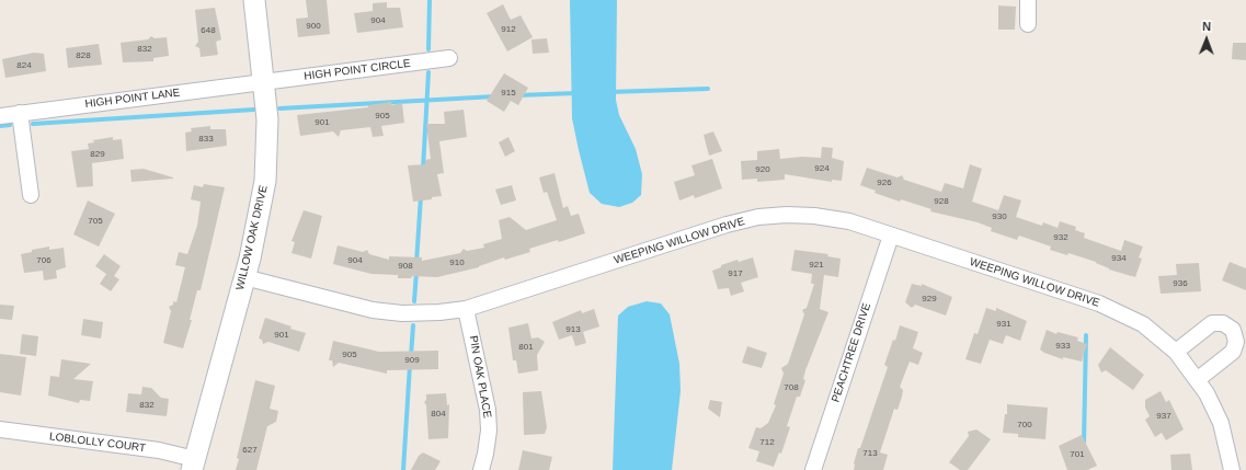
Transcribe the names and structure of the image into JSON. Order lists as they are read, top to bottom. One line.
{"streets":{"street":["HIGH POINT CIRCLE","HIGH POINT LANE","WILLOW OAK DRIVE","WEEPING WILLOW DRIVE","PEACHTREE DRIVE","PIN OAK PLACE","LOBLOLLY COURT"]},"crossings":[["HIGH POINT CIRCLE","HIGH POINT LANE"],["HIGH POINT CIRCLE","WILLOW OAK DRIVE"],["HIGH POINT LANE","WILLOW OAK DRIVE"],["WILLOW OAK DRIVE","WEEPING WILLOW DRIVE"],["WILLOW OAK DRIVE","LOBLOLLY COURT"],["WEEPING WILLOW DRIVE","PEACHTREE DRIVE"],["WEEPING WILLOW DRIVE","PIN OAK PLACE"]],"house_numbers":["904","900","912","648","832","828","824","915","905","901","833","829","924","920","926","928","930","705","932","934","706","904","910","921","908","917","936","929","931","913","901","933","801","905","909","708","832","804","937","700","712","627","713","701"],"north":"top"}
